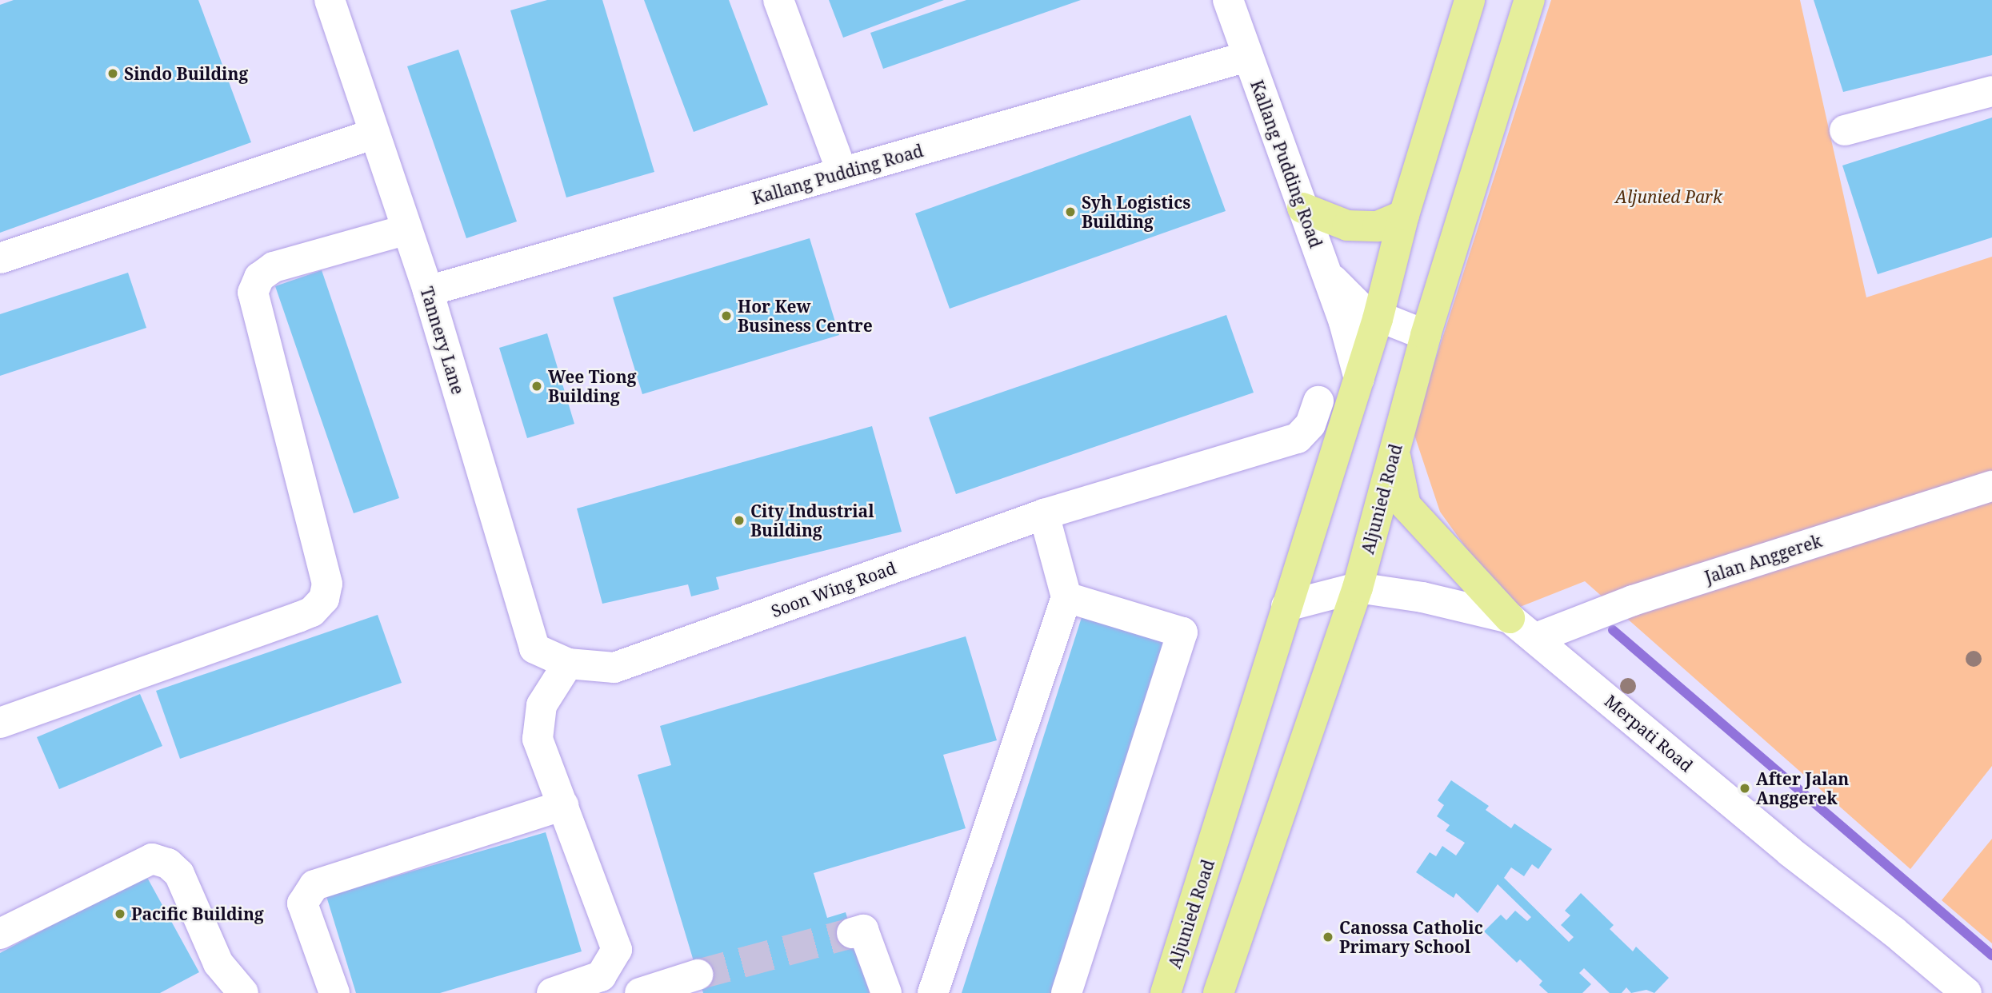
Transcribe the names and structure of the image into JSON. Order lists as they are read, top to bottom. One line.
{"streets":{"main road":["Aljunied Road"],"street":["Kallang Pudding Road","Tannery Lane","Jalan Anggerek","Soon Wing Road","Merpati Road"]},"crossings":[["Kallang Pudding Road","Tannery Lane"],["Kallang Pudding Road","Aljunied Road"],["Tannery Lane","Soon Wing Road"],["Aljunied Road","Merpati Road"],["Jalan Anggerek","Merpati Road"]],"parks":["Aljunied Park"],"places":["Sindo Building","Syh Logistics Building","Hor Kew Business Centre","Wee Tiong Building","City Industrial Building","After Jalan Anggerek","Pacific Building","Canossa Catholic Primary School"]}
